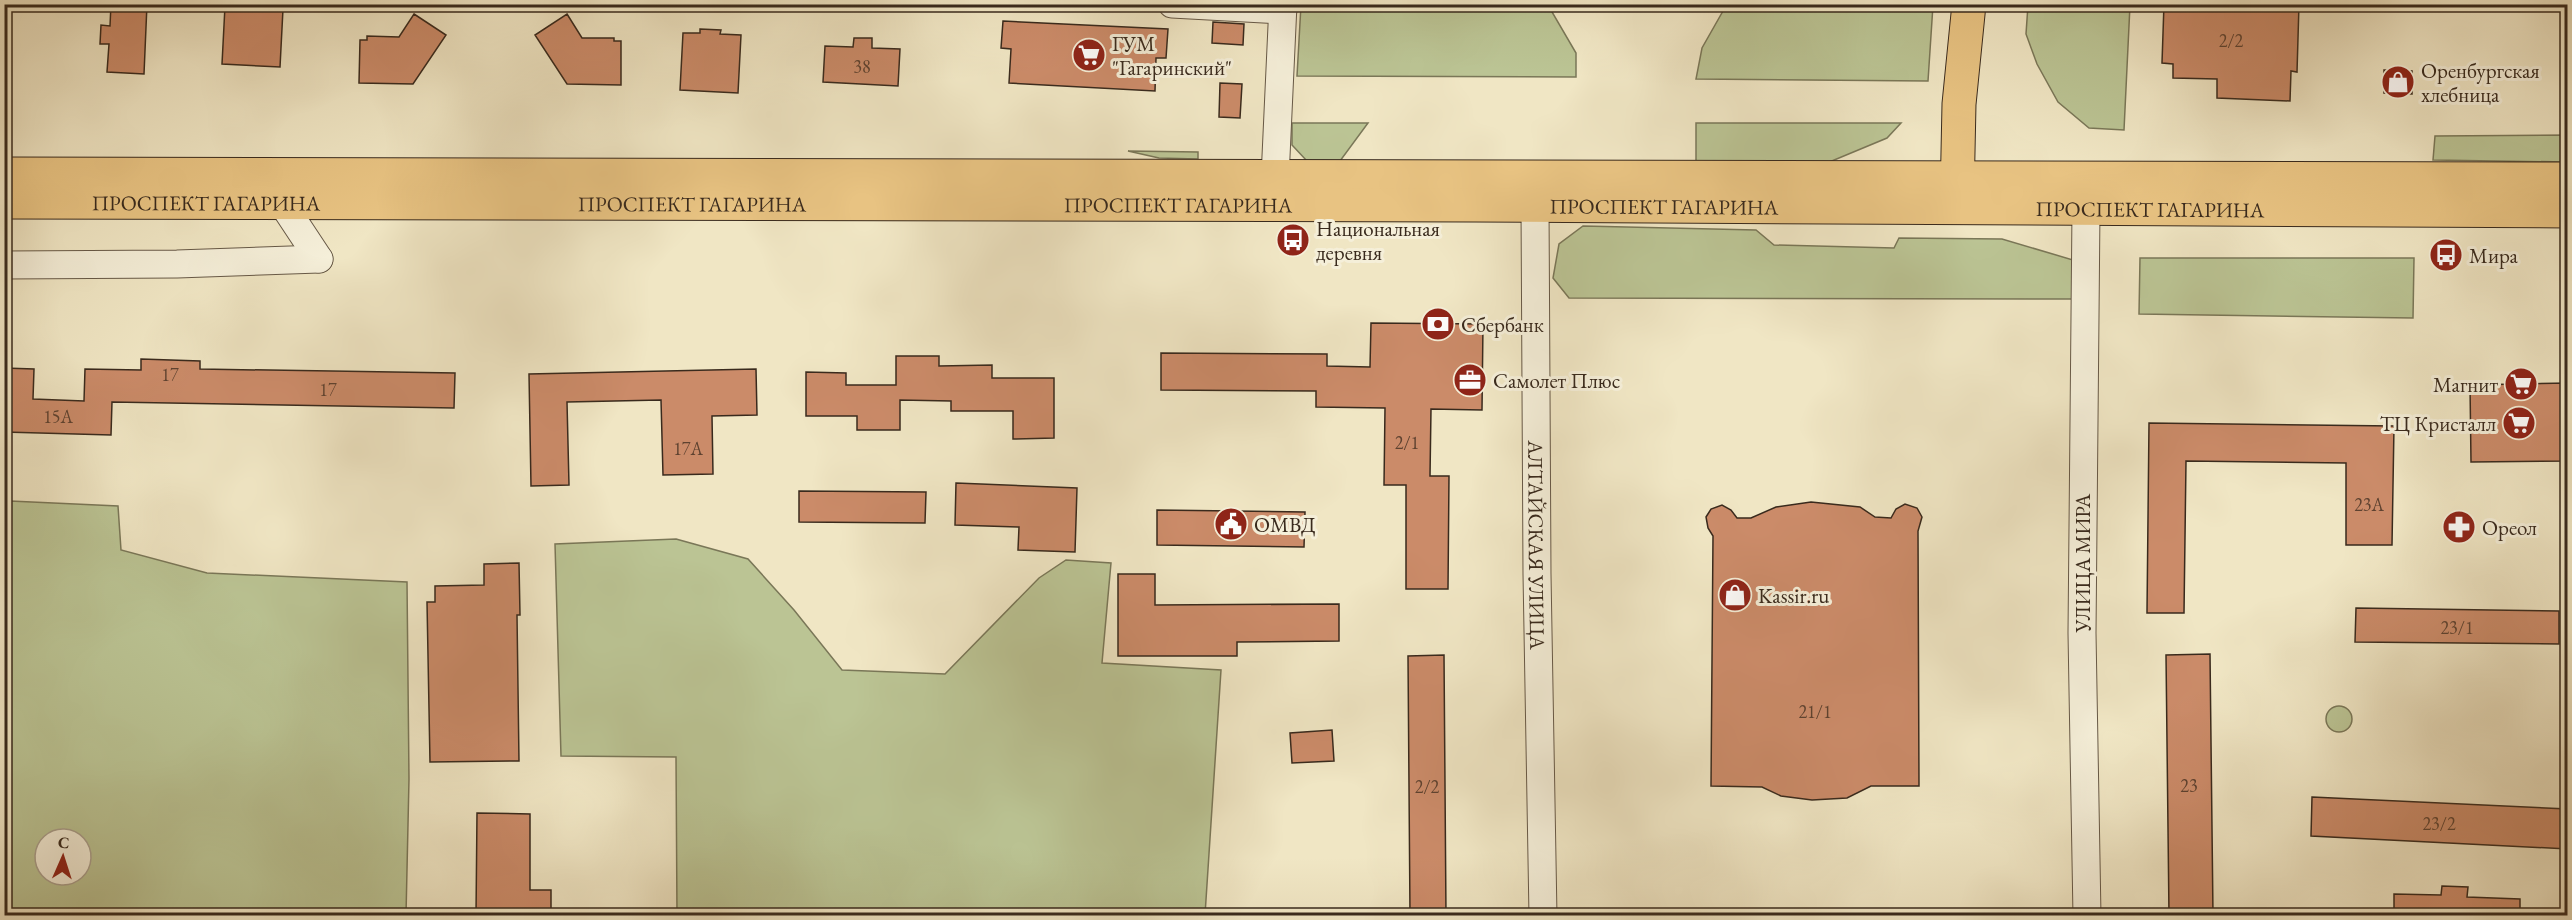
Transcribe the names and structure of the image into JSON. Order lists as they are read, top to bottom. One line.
{"streets":{"main road":["ПРОСПЕКТ ГАГАРИНА"],"street":["АЛТАЙСКАЯ УЛИЦА","УЛИЦА МИРА"]},"crossings":[["ПРОСПЕКТ ГАГАРИНА","АЛТАЙСКАЯ УЛИЦА"],["ПРОСПЕКТ ГАГАРИНА","УЛИЦА МИРА"]],"places":{"supermarket":["ГУМ \"Гагаринский\"","Магнит","ТЦ Кристалл"],"shop":["Оренбургская хлебница","Kassir.ru"],"bus stop":["Национальная деревня","Мира"],"bank":["Сбербанк"],"office":["Самолет Плюс"],"public building":["ОМВД"],"pharmacy":["Ореол"]},"house_numbers":["2/2","38","17","17","15А","2/1","17А","23А","23/1","21/1","23","2/2","23/2"],"north":"top"}
